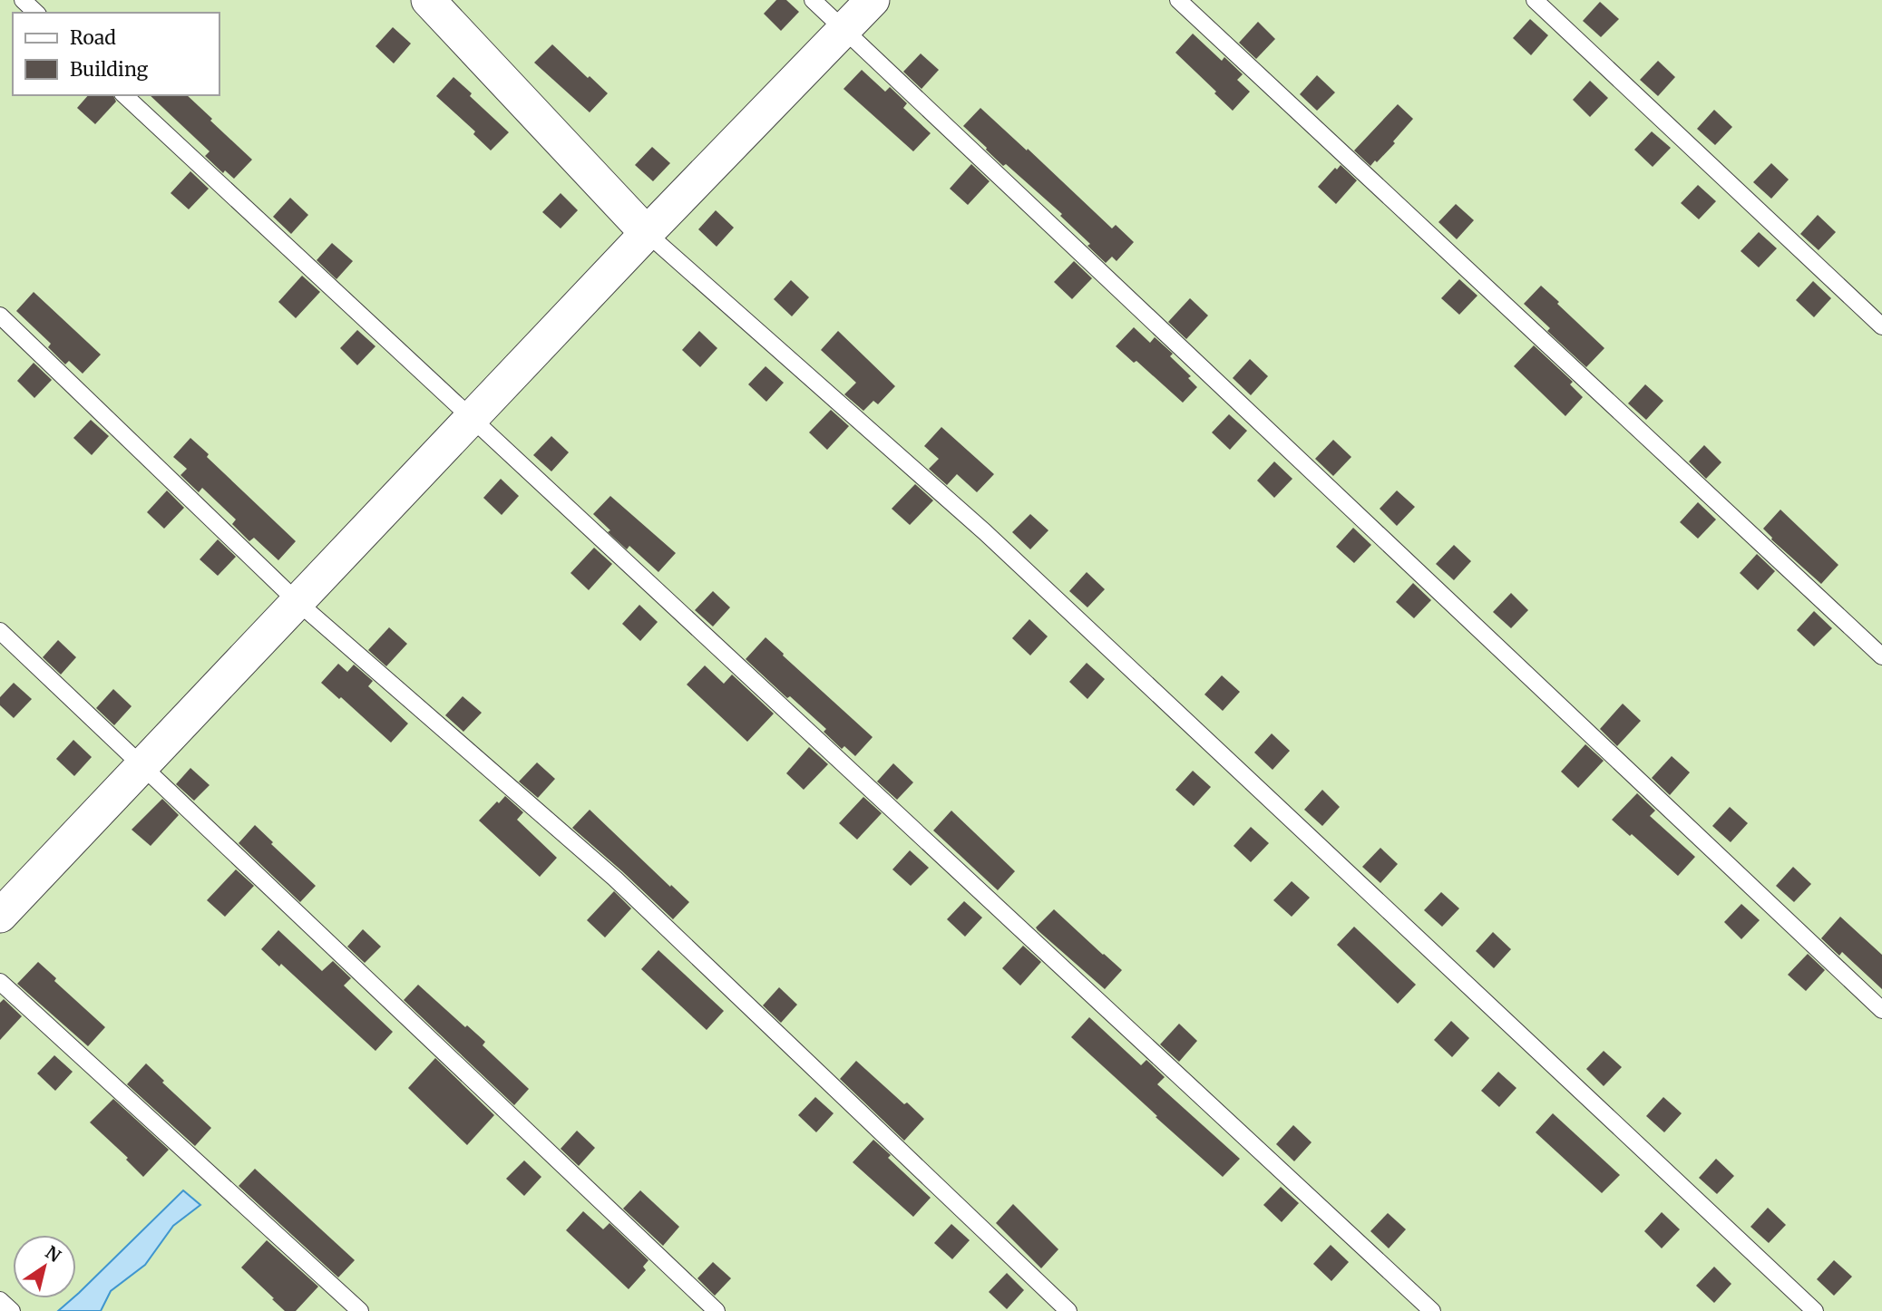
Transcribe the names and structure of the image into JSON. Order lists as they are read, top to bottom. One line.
{"legend":["Road","Building"],"north":"top right"}
